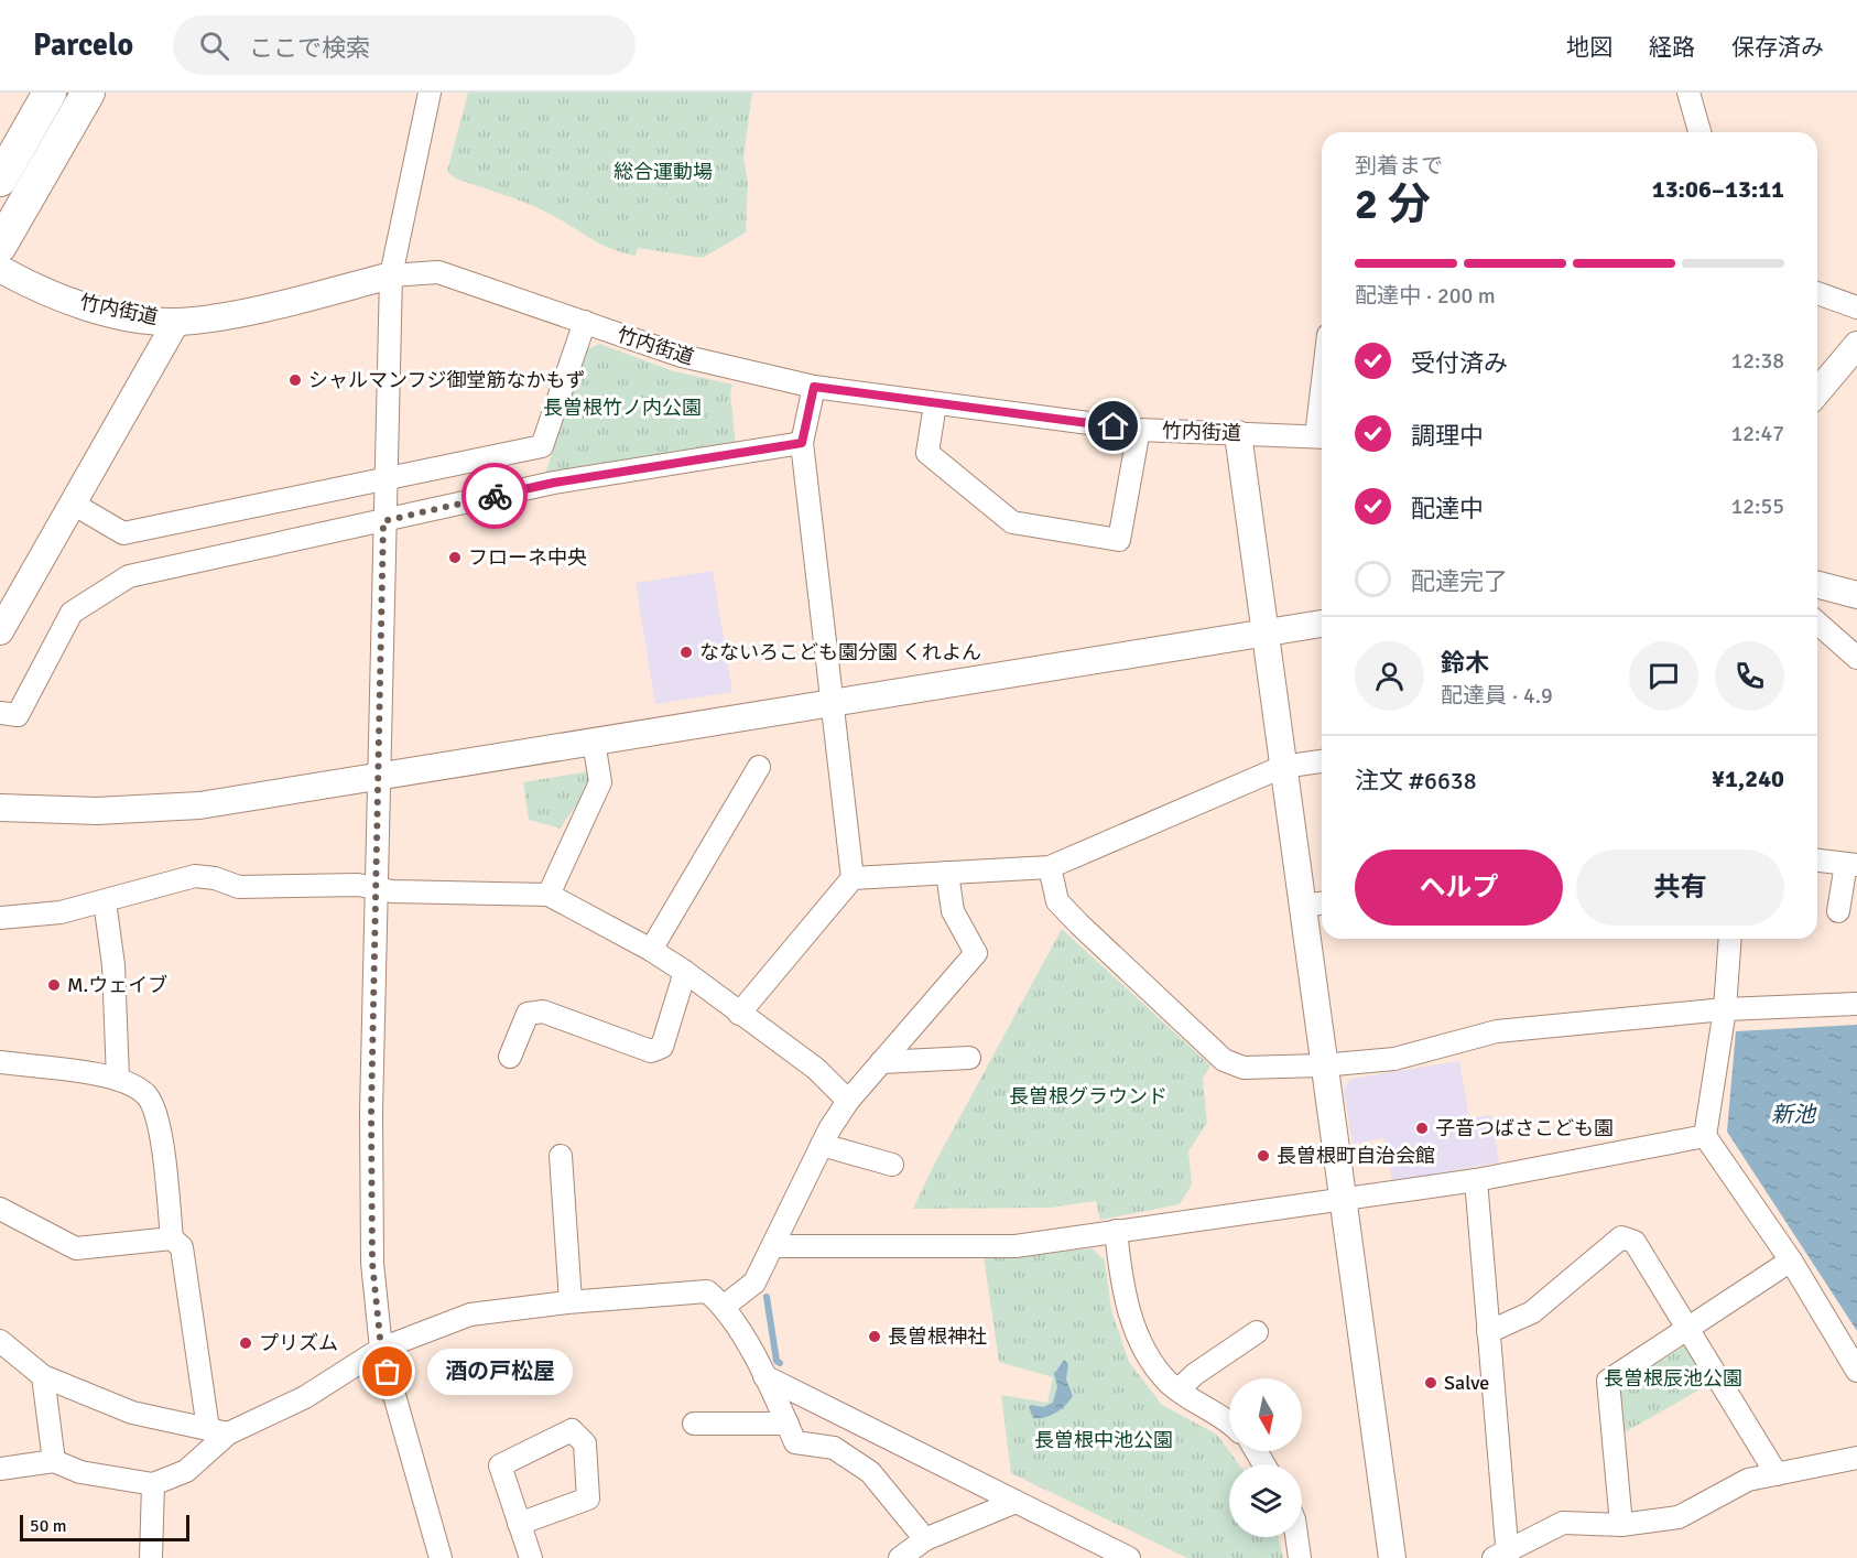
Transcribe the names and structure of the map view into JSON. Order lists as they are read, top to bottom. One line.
{"streets":{"street":["竹内街道"]},"water":["新池"],"parks":["総合運動場","長曽根竹ノ内公園","長曽根グラウンド","長曽根辰池公園","長曽根中池公園"],"places":["シャルマンフジ御堂筋なかもず","フローネ中央","なないろこども園分園 くれよん","M.ウェイブ","子音つばさこども園","長曽根町自治会館","長曽根神社","プリズム","酒の戸松屋","Salve"],"scale_bar":"50 m","north":"bottom","page":{"header":"Parcelo","search":"ここで検索","nav":["地図","経路","保存済み"],"heading":["2 分","到着まで","13:06–13:11"],"panel":["鈴木","配達員 · 4.9","注文 #6638","¥1,240"],"bar":"配達中 · 200 m","list":[["受付済み","12:38"],["調理中","12:47"],["配達中","12:55"],"配達完了"],"buttons":["ヘルプ","共有"],"bubble":"酒の戸松屋","scale":"50 m"}}
